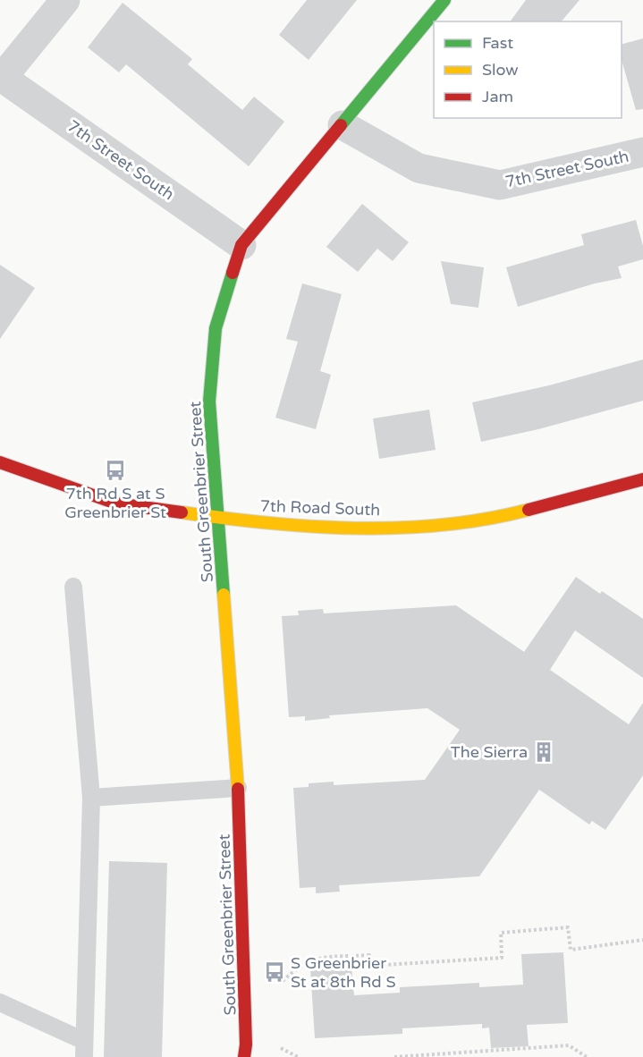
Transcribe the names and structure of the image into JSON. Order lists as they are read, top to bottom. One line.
{"streets":{"street":["7th Street South","South Greenbrier Street","7th Road South"]},"crossings":[["7th Street South","South Greenbrier Street"],["South Greenbrier Street","7th Road South"]],"places":{"bus stop":["7th Rd S at S Greenbrier St","S Greenbrier St at 8th Rd S"],"building":["The Sierra"]},"legend":["Fast","Slow","Jam"]}
